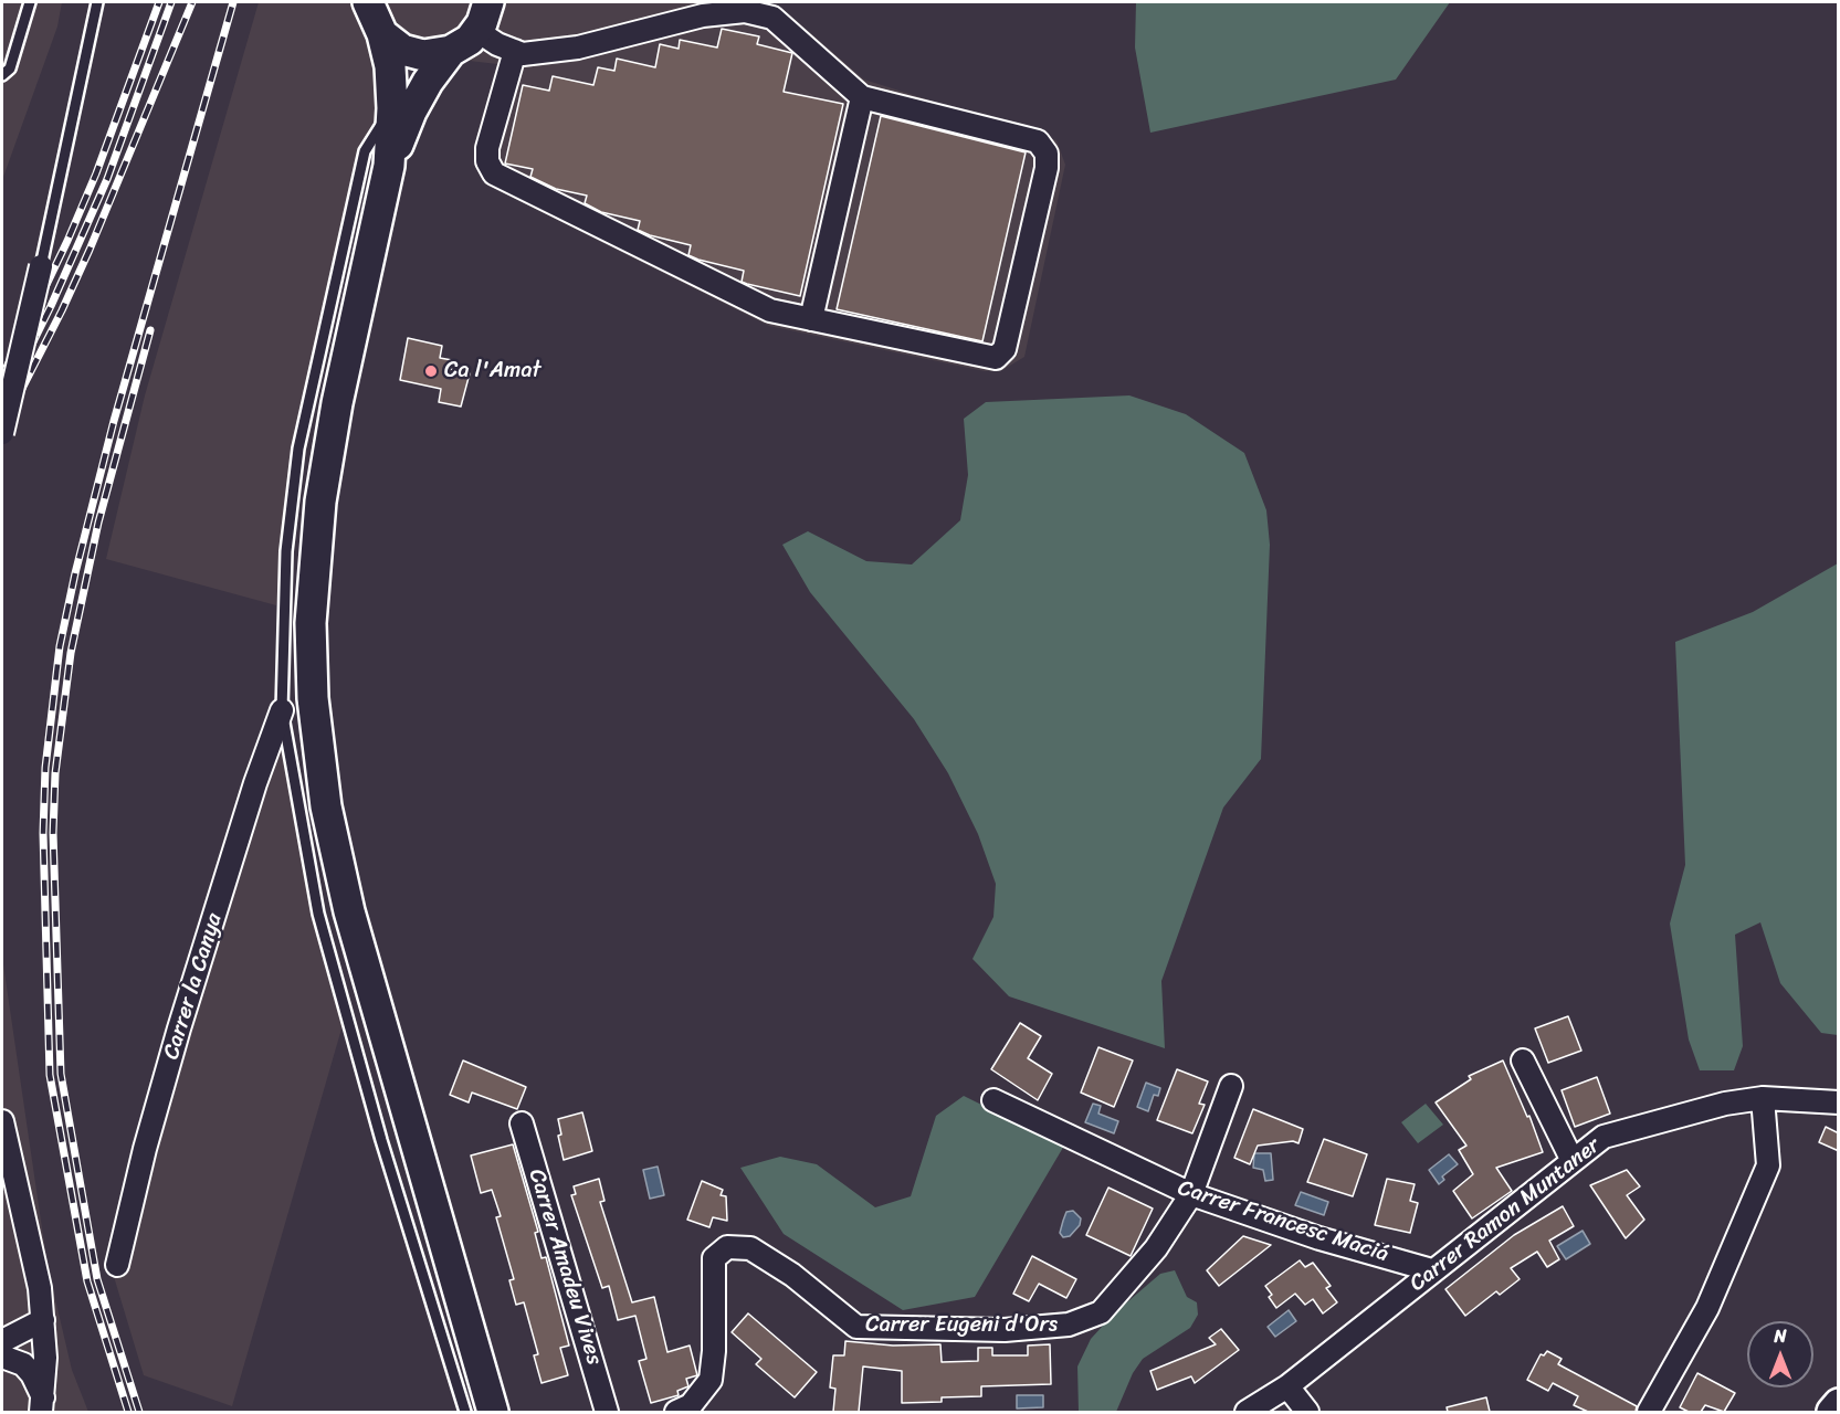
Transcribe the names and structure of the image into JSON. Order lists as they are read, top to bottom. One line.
{"streets":{"street":["Carrer la Canya","Carrer Ramon Muntaner","Carrer Francesc Maciá","Carrer Amadeu Vives","Carrer Eugeni d'Ors"]},"crossings":[["Carrer Ramon Muntaner","Carrer Francesc Maciá"],["Carrer Francesc Maciá","Carrer Eugeni d'Ors"]],"places":["Ca l'Amat"],"north":"top"}
